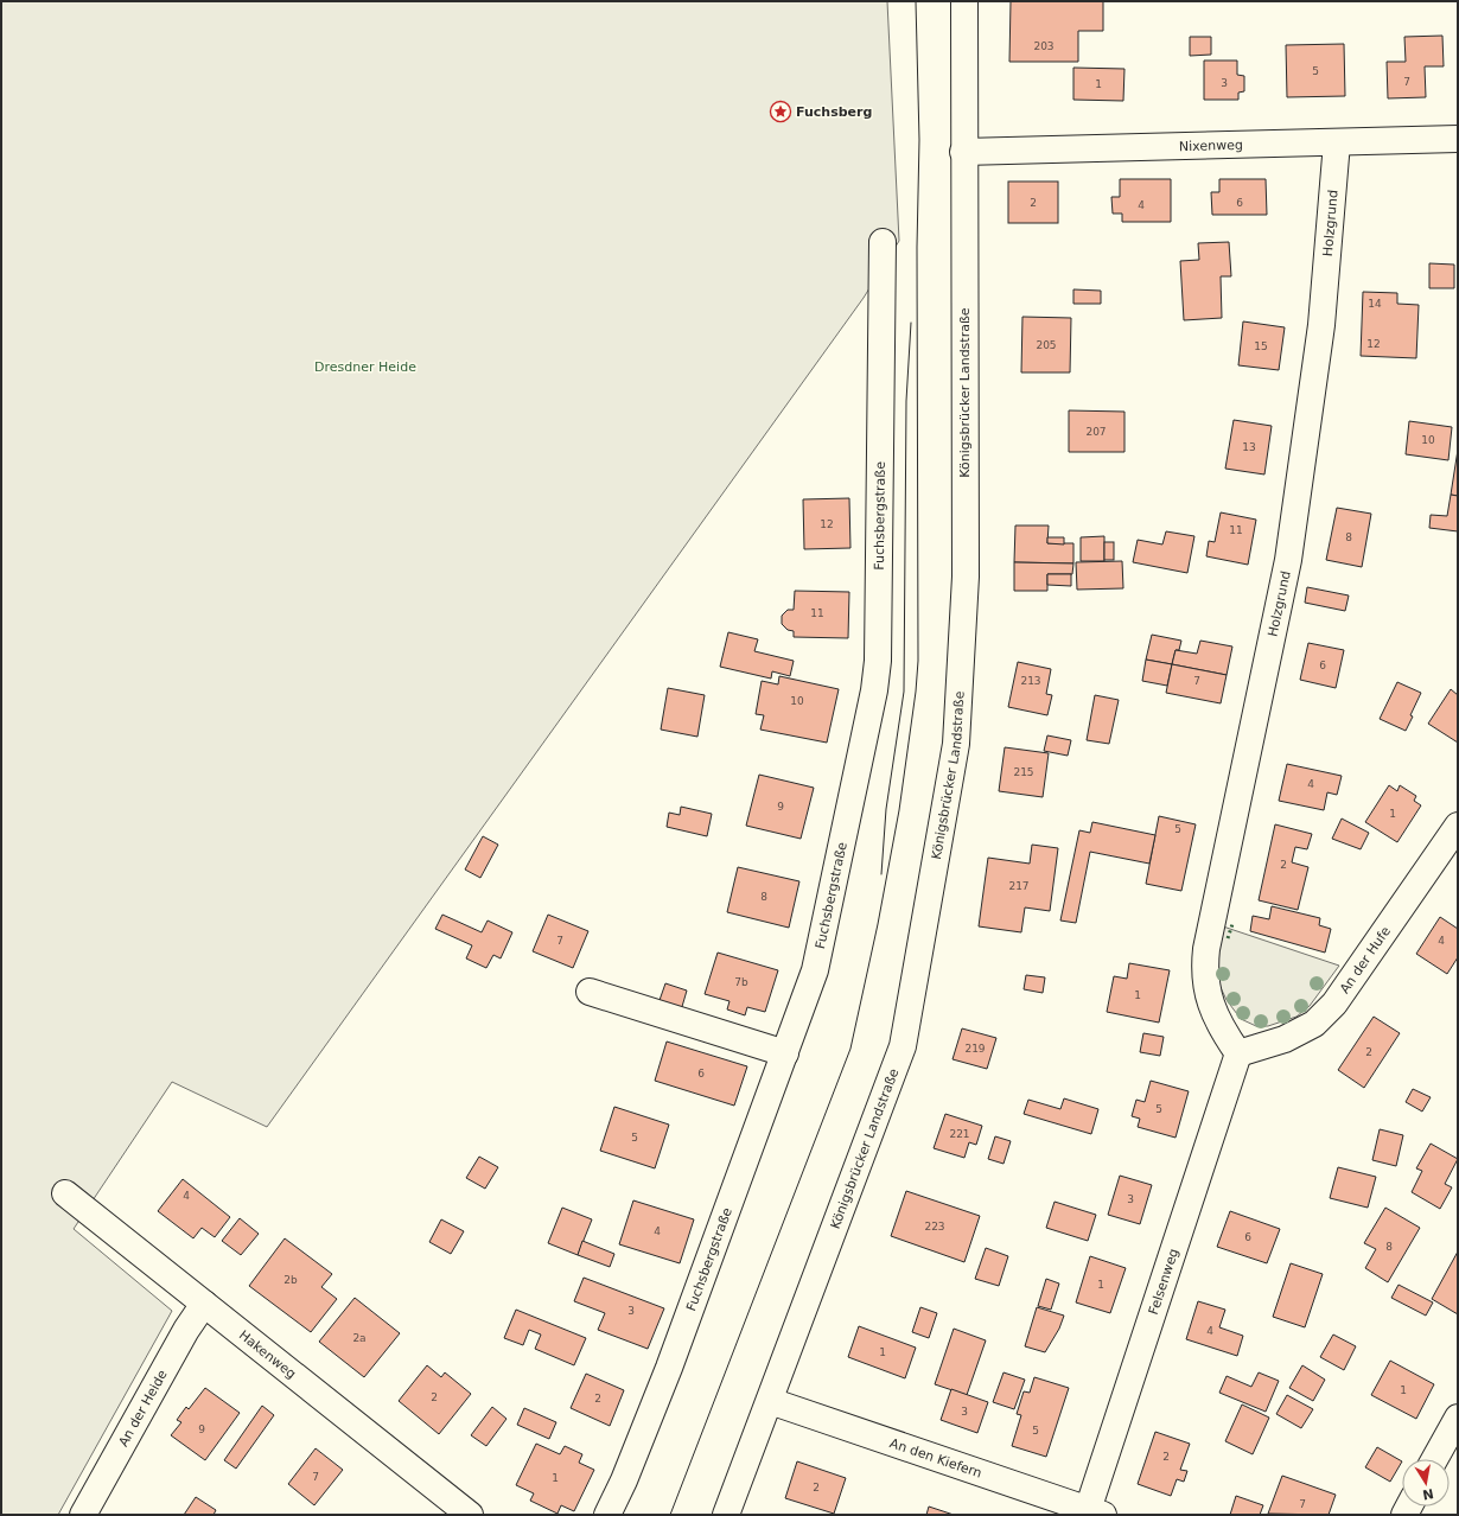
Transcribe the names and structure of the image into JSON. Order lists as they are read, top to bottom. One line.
{"streets":{"street":["Nixenweg","Holzgrund","Königsbrücker Landstraße","Fuchsbergstraße","An der Hufe","Felsenweg","Hakenweg","An der Heide","An den Kiefern"]},"crossings":[["Nixenweg","Holzgrund"],["Nixenweg","Königsbrücker Landstraße"],["Holzgrund","An der Hufe"],["Holzgrund","Felsenweg"],["Königsbrücker Landstraße","An den Kiefern"],["An der Hufe","Felsenweg"],["Felsenweg","An den Kiefern"],["Hakenweg","An der Heide"]],"parks":["Dresdner Heide"],"places":{"place":["Fuchsberg"]},"house_numbers":["203","5","7","3","1","2","6","4","14","12","205","15","207","10","13","12","11","8","11","6","213","7","10","215","4","9","1","5","2","217","8","7","4","7b","1","219","2","6","5","221","5","4","3","223","4","6","8","2b","1","3","4","2a","1","1","2","2","3","9","5","2","7","1","2","7"],"north":"bottom"}
